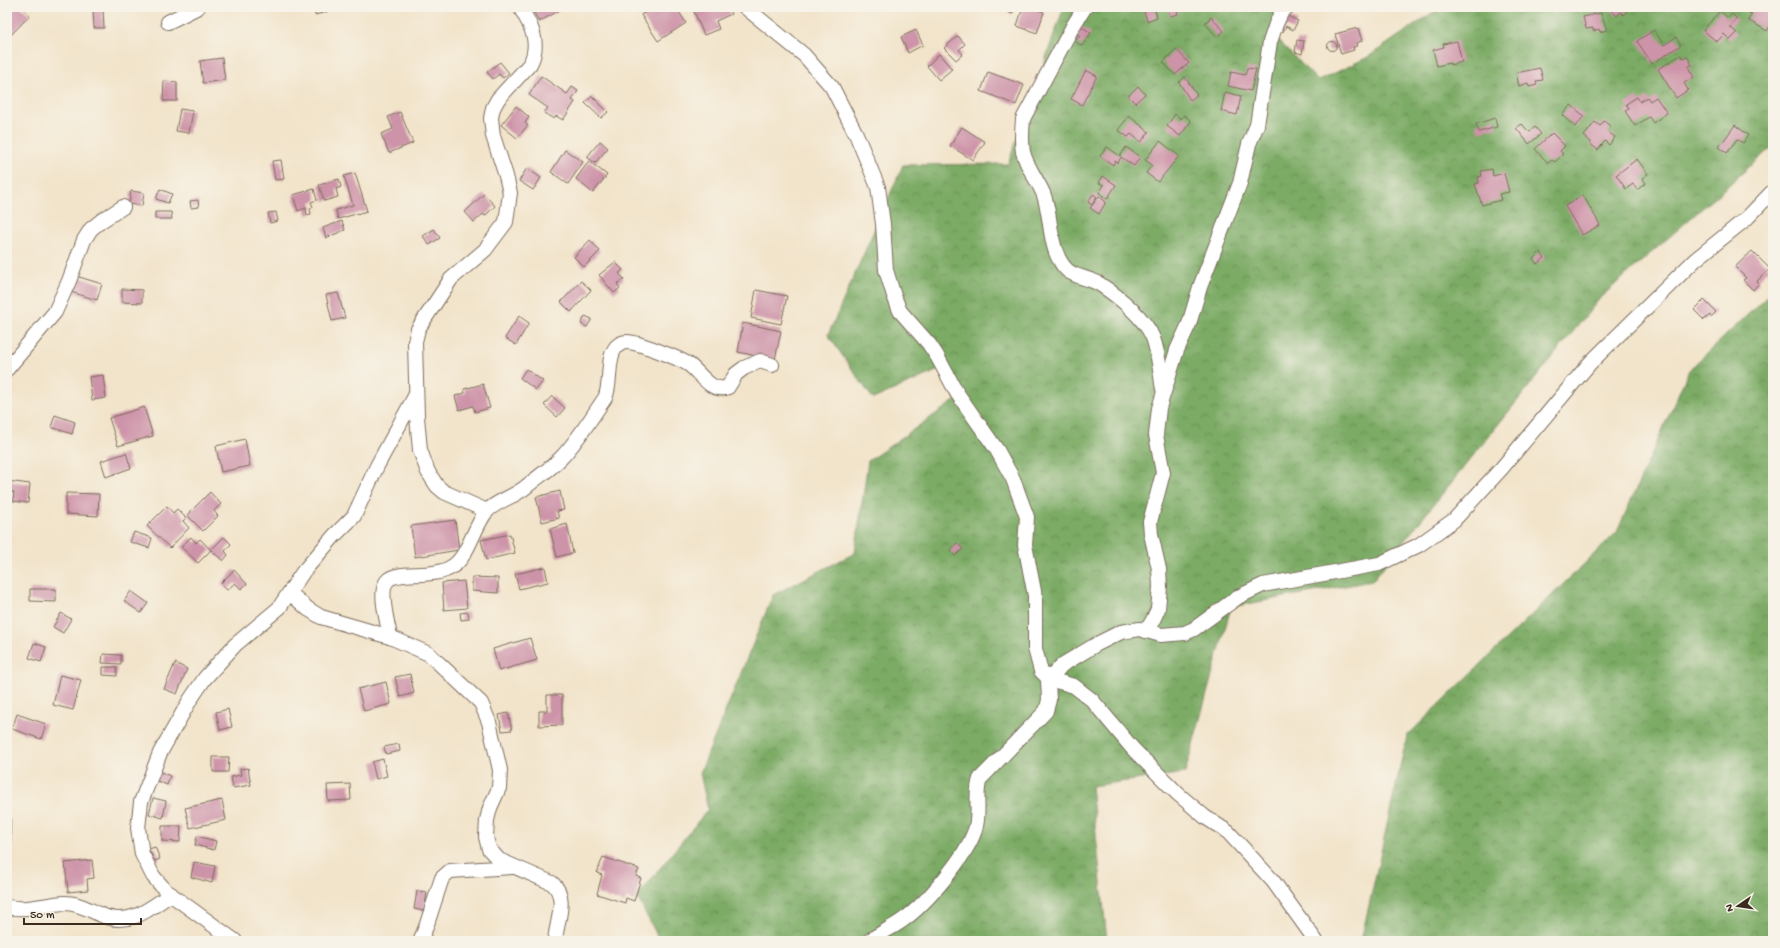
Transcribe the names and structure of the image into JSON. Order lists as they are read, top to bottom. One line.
{"scale_bar":"50 m","north":"left"}
